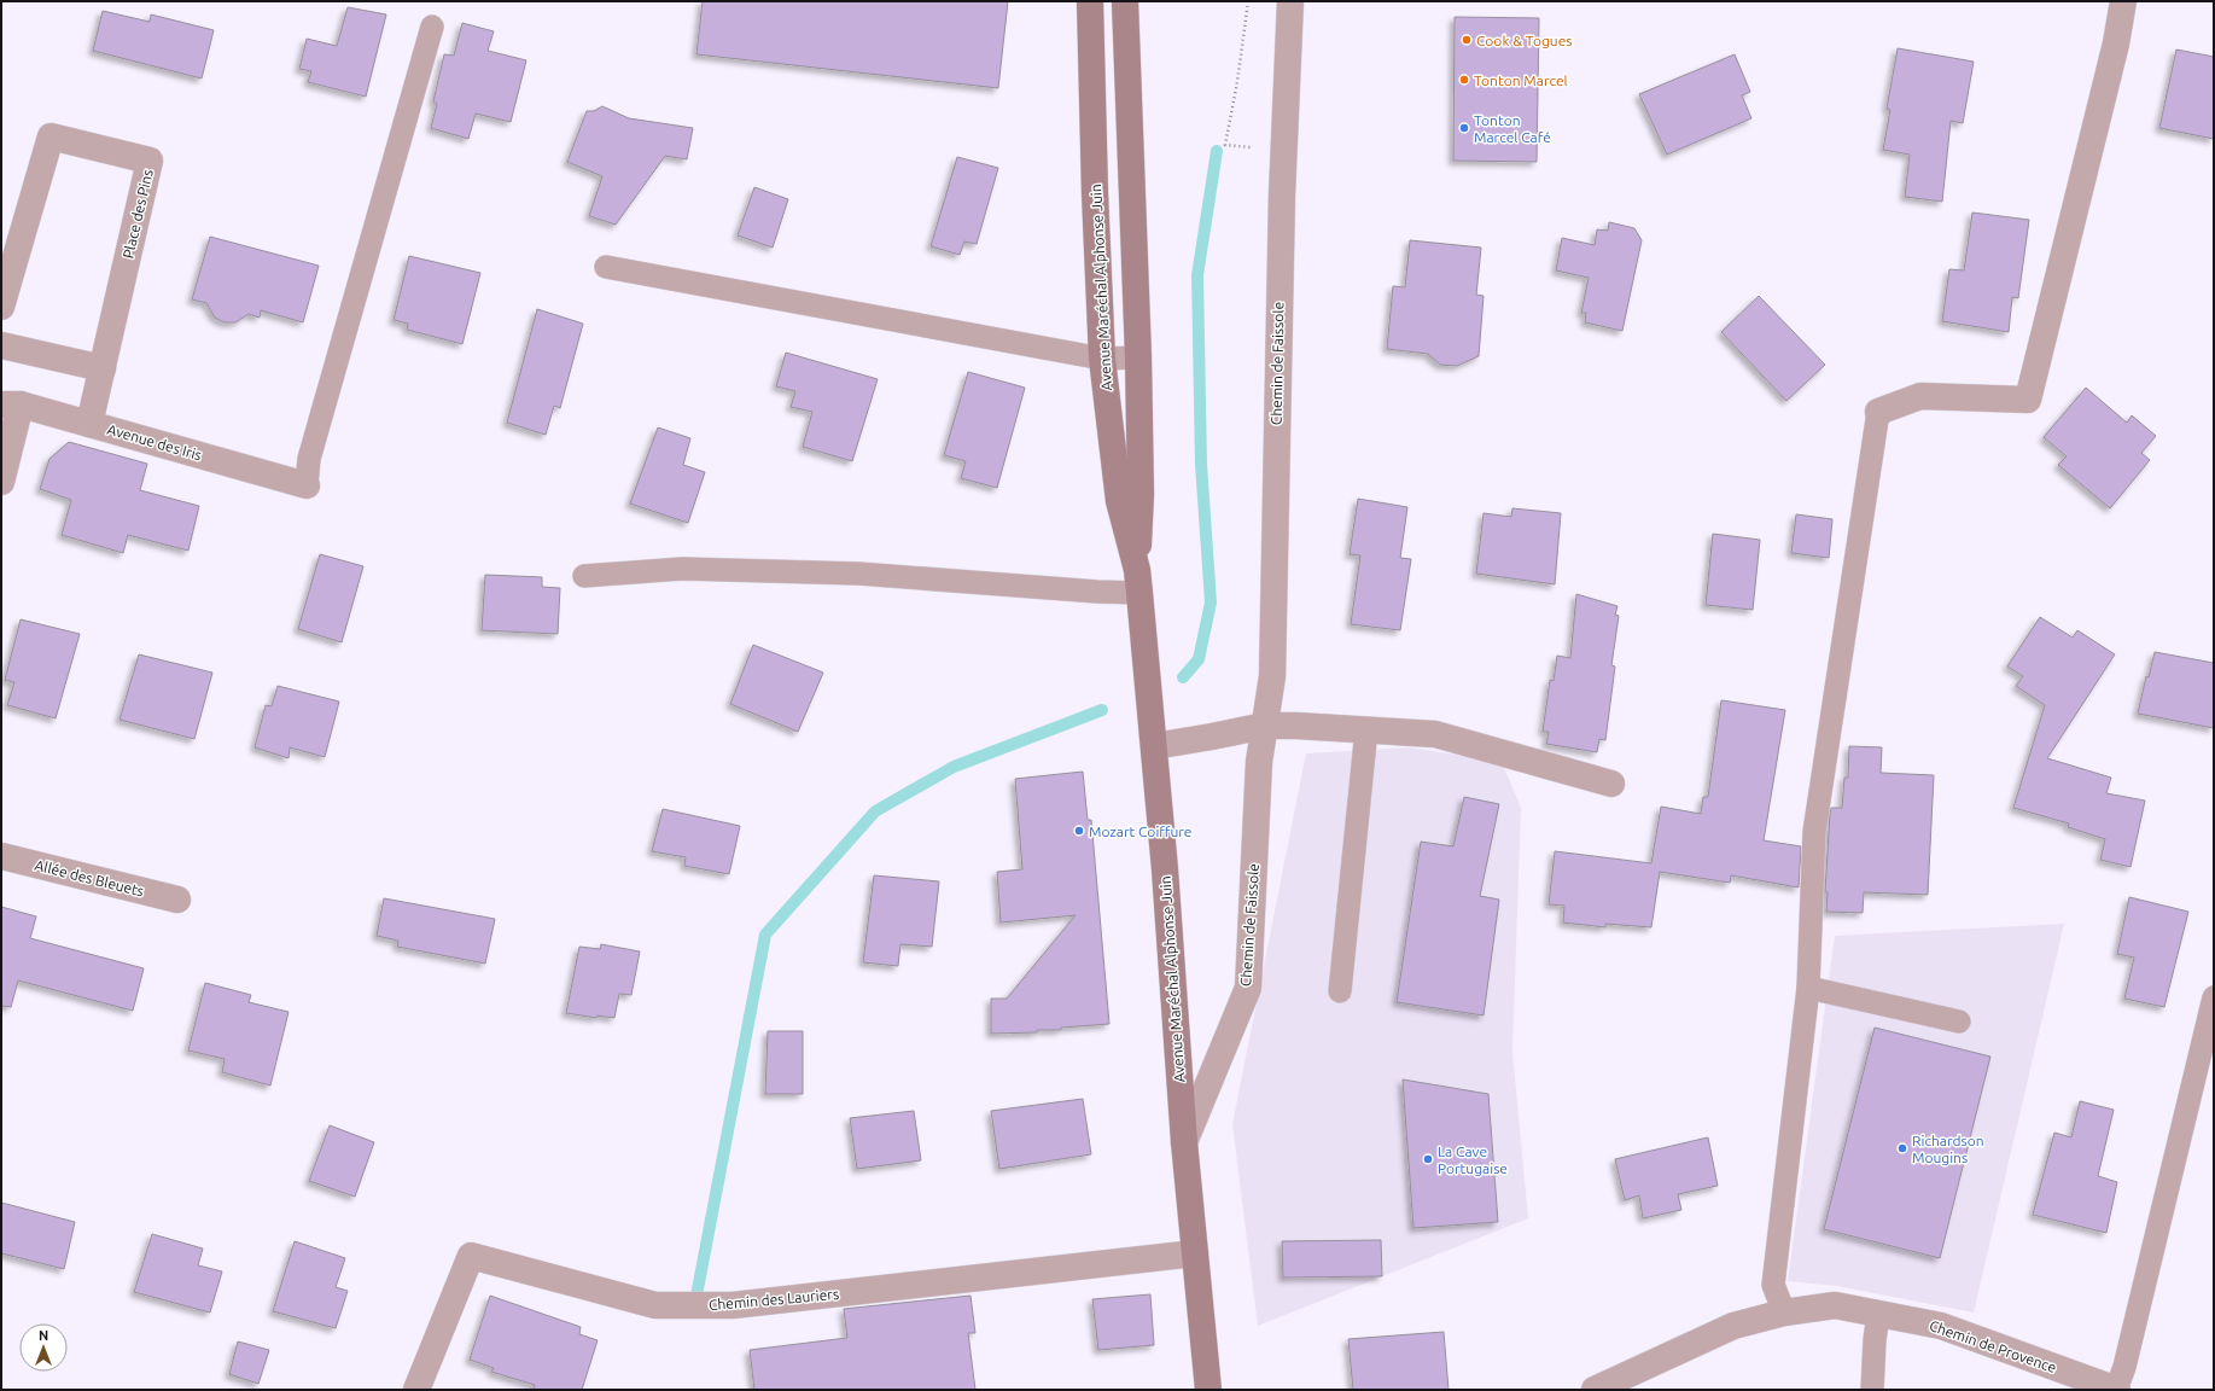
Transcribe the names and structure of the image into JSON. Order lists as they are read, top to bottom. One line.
{"streets":{"main road":["Avenue Maréchal Alphonse Juin"],"street":["Place des Pins","Chemin de Faissole","Avenue des Iris","Allée des Bleuets","Chemin des Lauriers","Chemin de Provence"]},"crossings":[["Place des Pins","Avenue des Iris"],["Avenue Maréchal Alphonse Juin","Chemin de Faissole"],["Avenue Maréchal Alphonse Juin","Chemin des Lauriers"]],"places":["Cook & Togues","Tonton Marcel","Tonton Marcel Café","Mozart Coiffure","Richardson Mougins","La Cave Portugaise"],"north":"top"}
